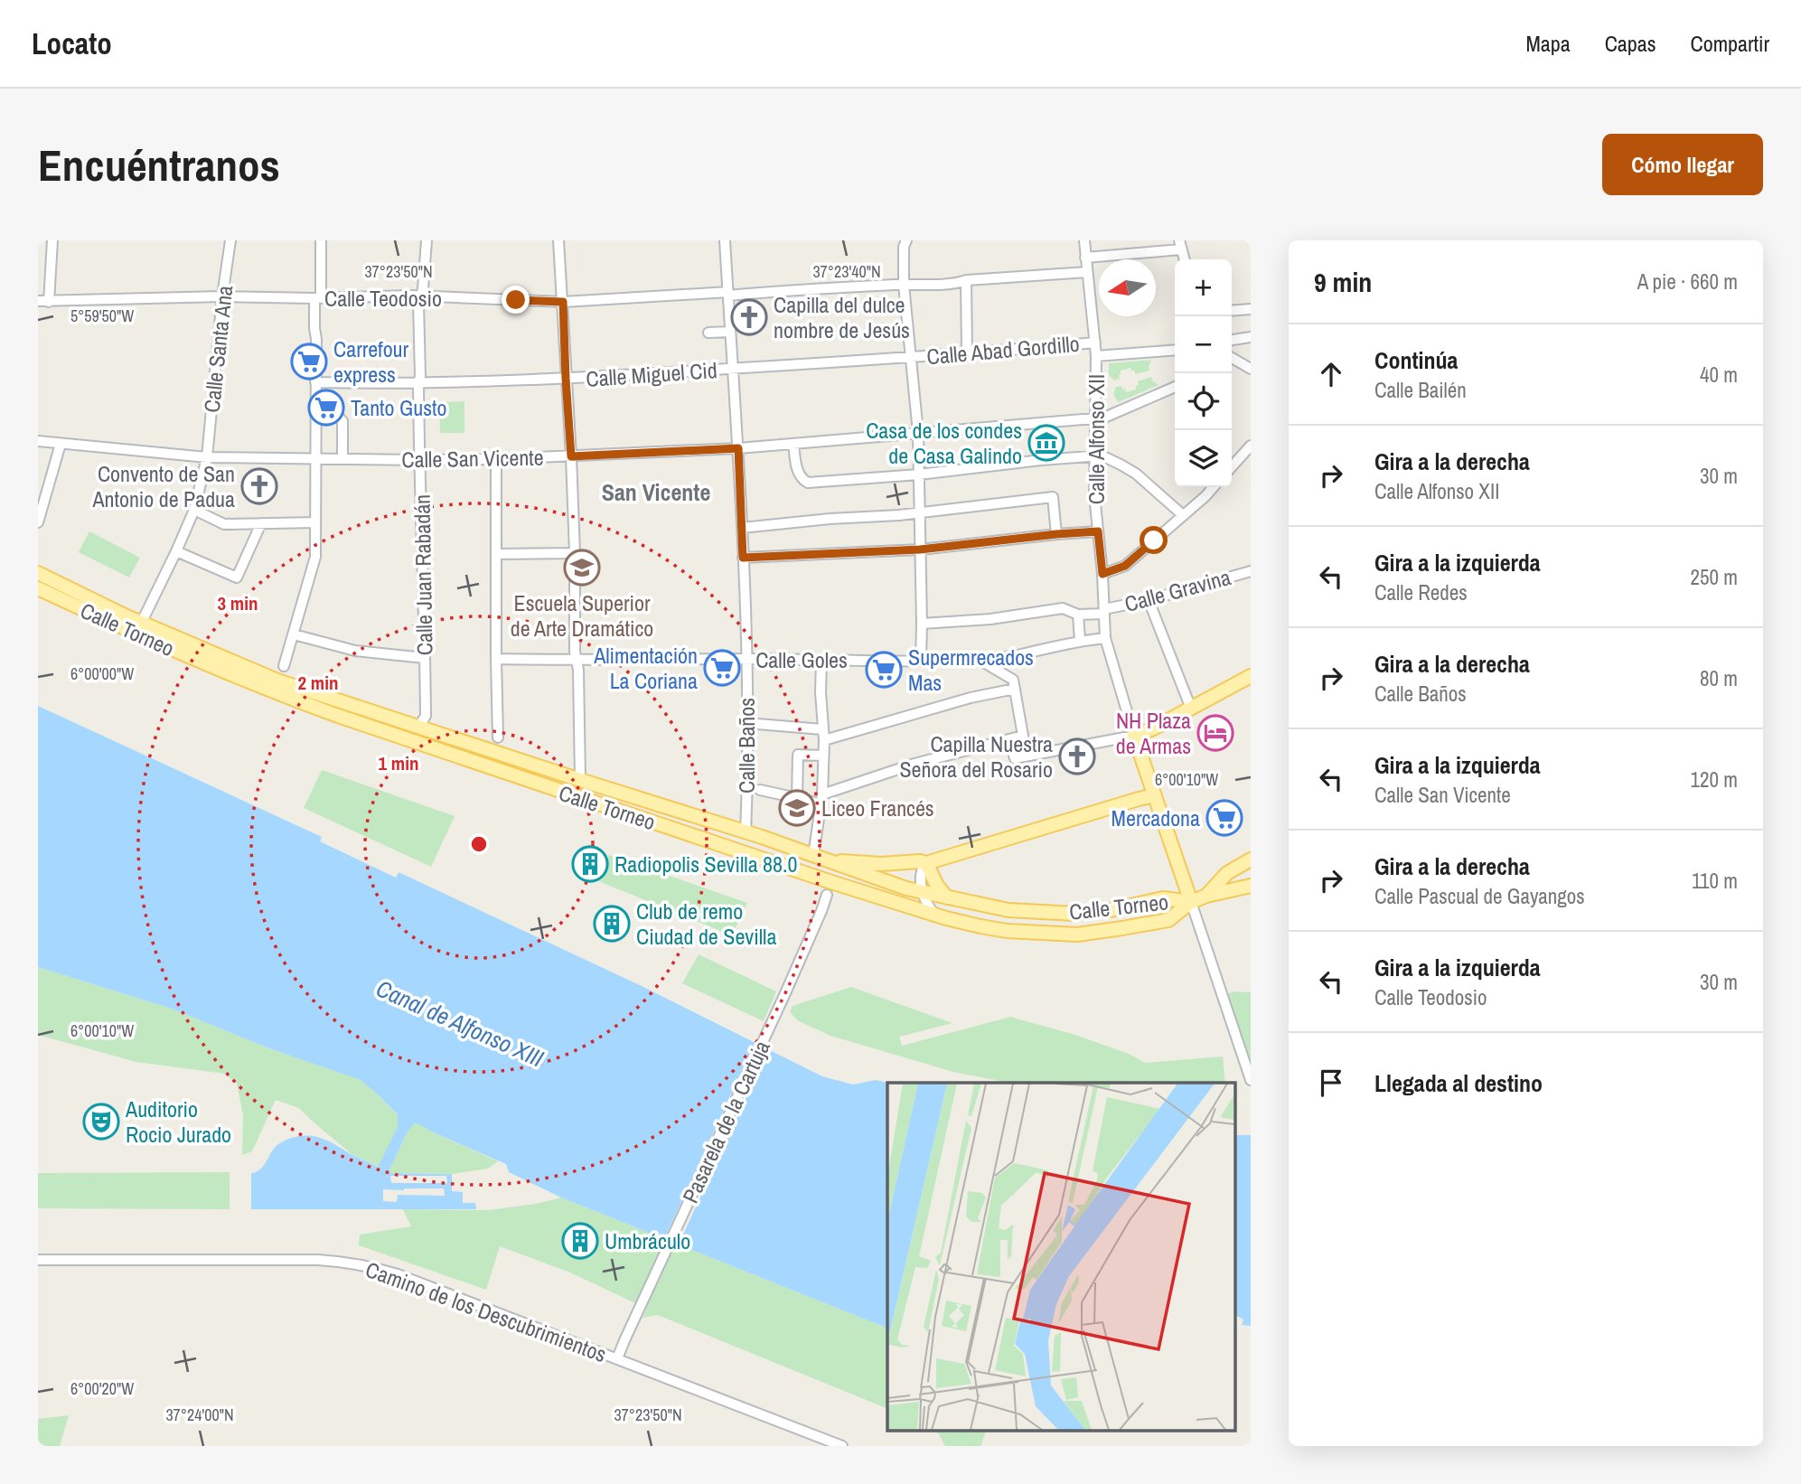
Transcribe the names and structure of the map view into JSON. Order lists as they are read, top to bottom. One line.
{"streets":{"main road":["Calle Torneo"],"street":["Calle Teodosio","Calle Santa Ana","Calle Abad Gordillo","Calle Miguel Cid","Calle Alfonso XII","Calle San Vicente","Calle Juan Rabadán","Calle Gravina","Calle Goles","Calle Baños","Pasarela de la Cartuja","Camino de los Descubrimientos"]},"crossings":[["Calle Teodosio","Calle Santa Ana"],["Calle Teodosio","Calle Alfonso XII"],["Calle Teodosio","Calle Juan Rabadán"],["Calle Teodosio","Calle Baños"],["Calle Santa Ana","Calle San Vicente"],["Calle Santa Ana","Calle Torneo"],["Calle Abad Gordillo","Calle Miguel Cid"],["Calle Abad Gordillo","Calle Alfonso XII"],["Calle Miguel Cid","Calle Juan Rabadán"],["Calle Miguel Cid","Calle Baños"],["Calle Alfonso XII","Calle San Vicente"],["Calle Alfonso XII","Calle Gravina"],["Calle Alfonso XII","Calle Goles"],["Calle San Vicente","Calle Juan Rabadán"],["Calle San Vicente","Calle Baños"],["Calle Juan Rabadán","Calle Torneo"],["Calle Torneo","Calle Baños"],["Calle Goles","Calle Baños"],["Pasarela de la Cartuja","Camino de los Descubrimientos"]],"districts":["San Vicente"],"water":["Canal de Alfonso XIII"],"places":{"church":["Capilla del dulce nombre de Jesús","Convento de San Antonio de Padua","Capilla Nuestra Señora del Rosario"],"supermarket":["Carrefour express","Tanto Gusto","Alimentación La Coriana","Supermrecados Mas","Mercadona"],"museum":["Casa de los condes de Casa Galindo"],"school or university":["Escuela Superior de Arte Dramático","Liceo Francés"],"hotel":["NH Plaza de Armas"],"building":["Radiopolis Sevilla 88.0","Club de remo Ciudad de Sevilla","Umbráculo"],"theatre":["Auditorio Rocio Jurado"]},"north":"left","page":{"header":"Locato","nav":["Mapa","Capas","Compartir"],"buttons":"Cómo llegar","title":"Encuéntranos","heading":["9 min","A pie · 660 m"],"map_buttons":["+","−"],"list":[["Continúa","Calle Bailén","40 m"],["Gira a la derecha","Calle Alfonso XII","30 m"],["Gira a la izquierda","Calle Redes","250 m"],["Gira a la derecha","Calle Baños","80 m"],["Gira a la izquierda","Calle San Vicente","120 m"],["Gira a la derecha","Calle Pascual de Gayangos","110 m"],["Gira a la izquierda","Calle Teodosio","30 m"],"Llegada al destino"]},"coordinates":["37°23'50\"N","37°23'40\"N","5°59'50\"W","6°00'00\"W","6°00'10\"W","6°00'20\"W","37°24'00\"N"],"rings":["3 min","2 min","1 min"]}
